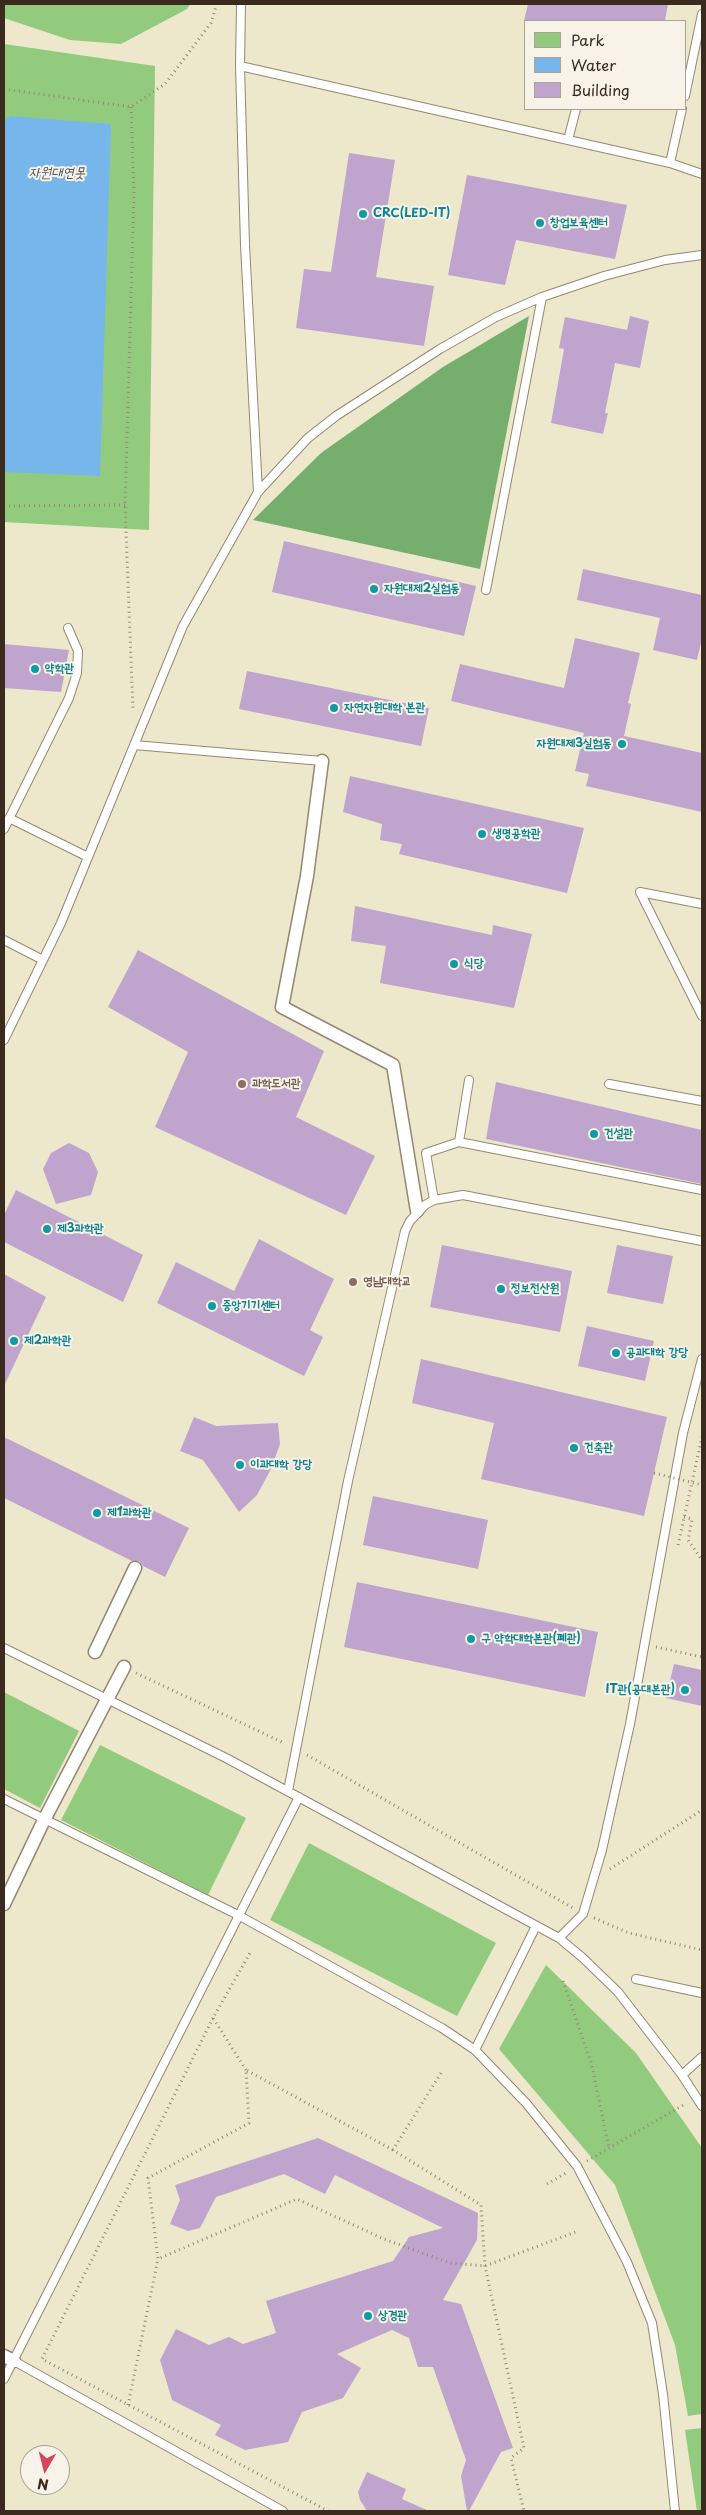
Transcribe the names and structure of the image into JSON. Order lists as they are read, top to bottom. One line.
{"water":["자원대연못"],"places":["CRC(LED-IT)","창업보육센터","자원대제2실험동","약학관","자연자원대학 본관","자원대제3실험동","생명공학관","식당","과학도서관","건설관","제3과학관","영남대학교","정보전산원","중앙기기센터","제2과학관","공과대학 강당","건축관","이과대학 강당","제1과학관","구 약학대학본관(폐관)","IT관(공대본관)","상경관"],"legend":["Park","Water","Building"],"north":"bottom"}
